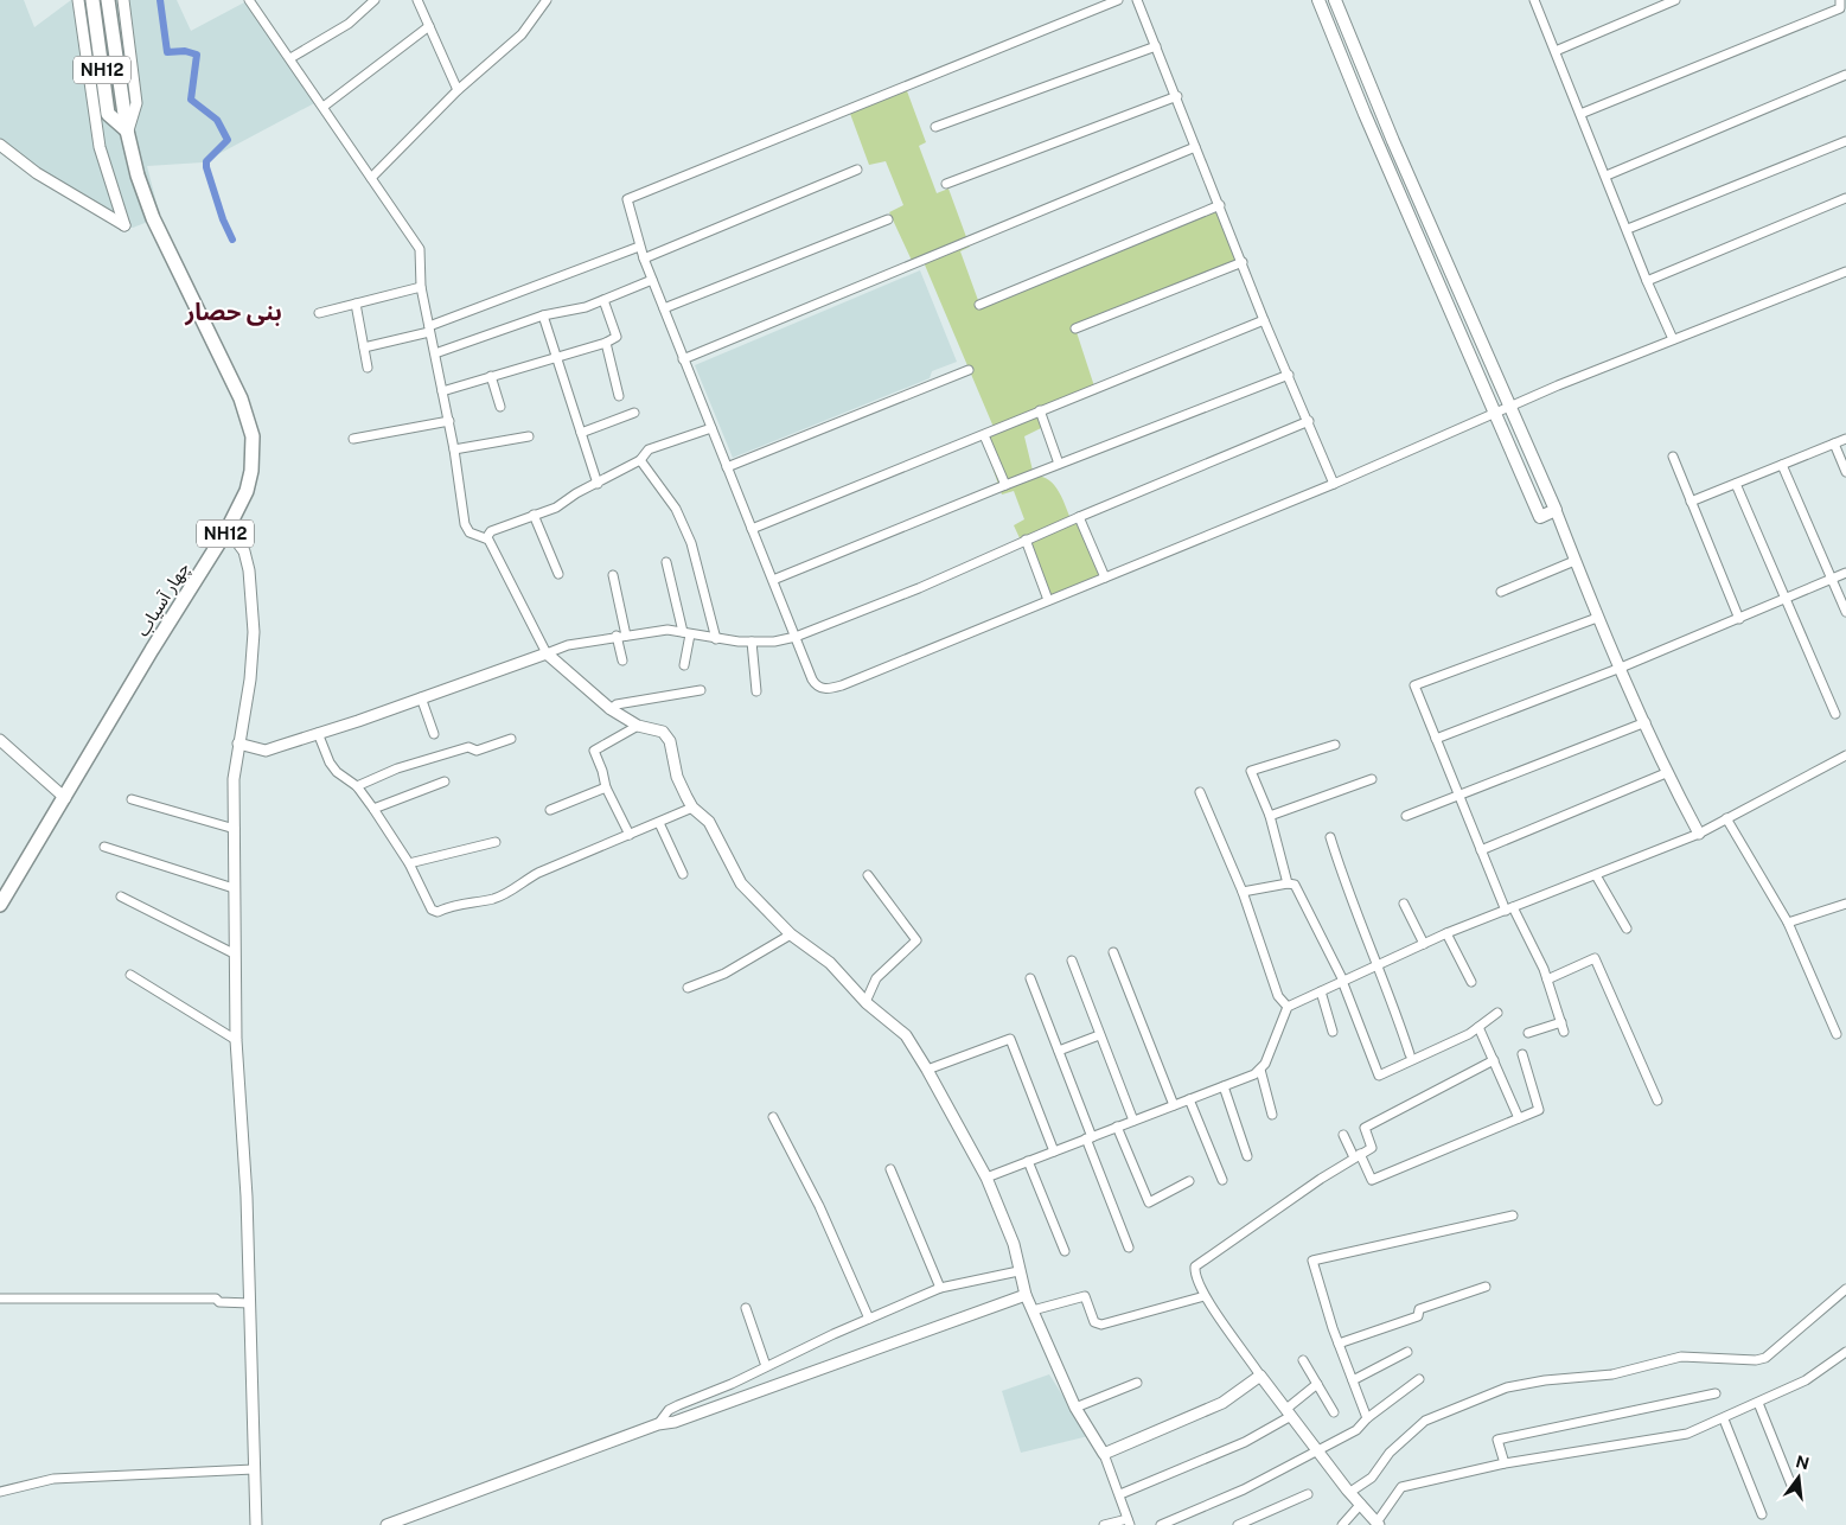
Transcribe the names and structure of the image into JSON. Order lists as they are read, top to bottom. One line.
{"streets":{"highway":["NH12","چهار آسیاب"]},"districts":["بنی حصار"],"north":"top"}
